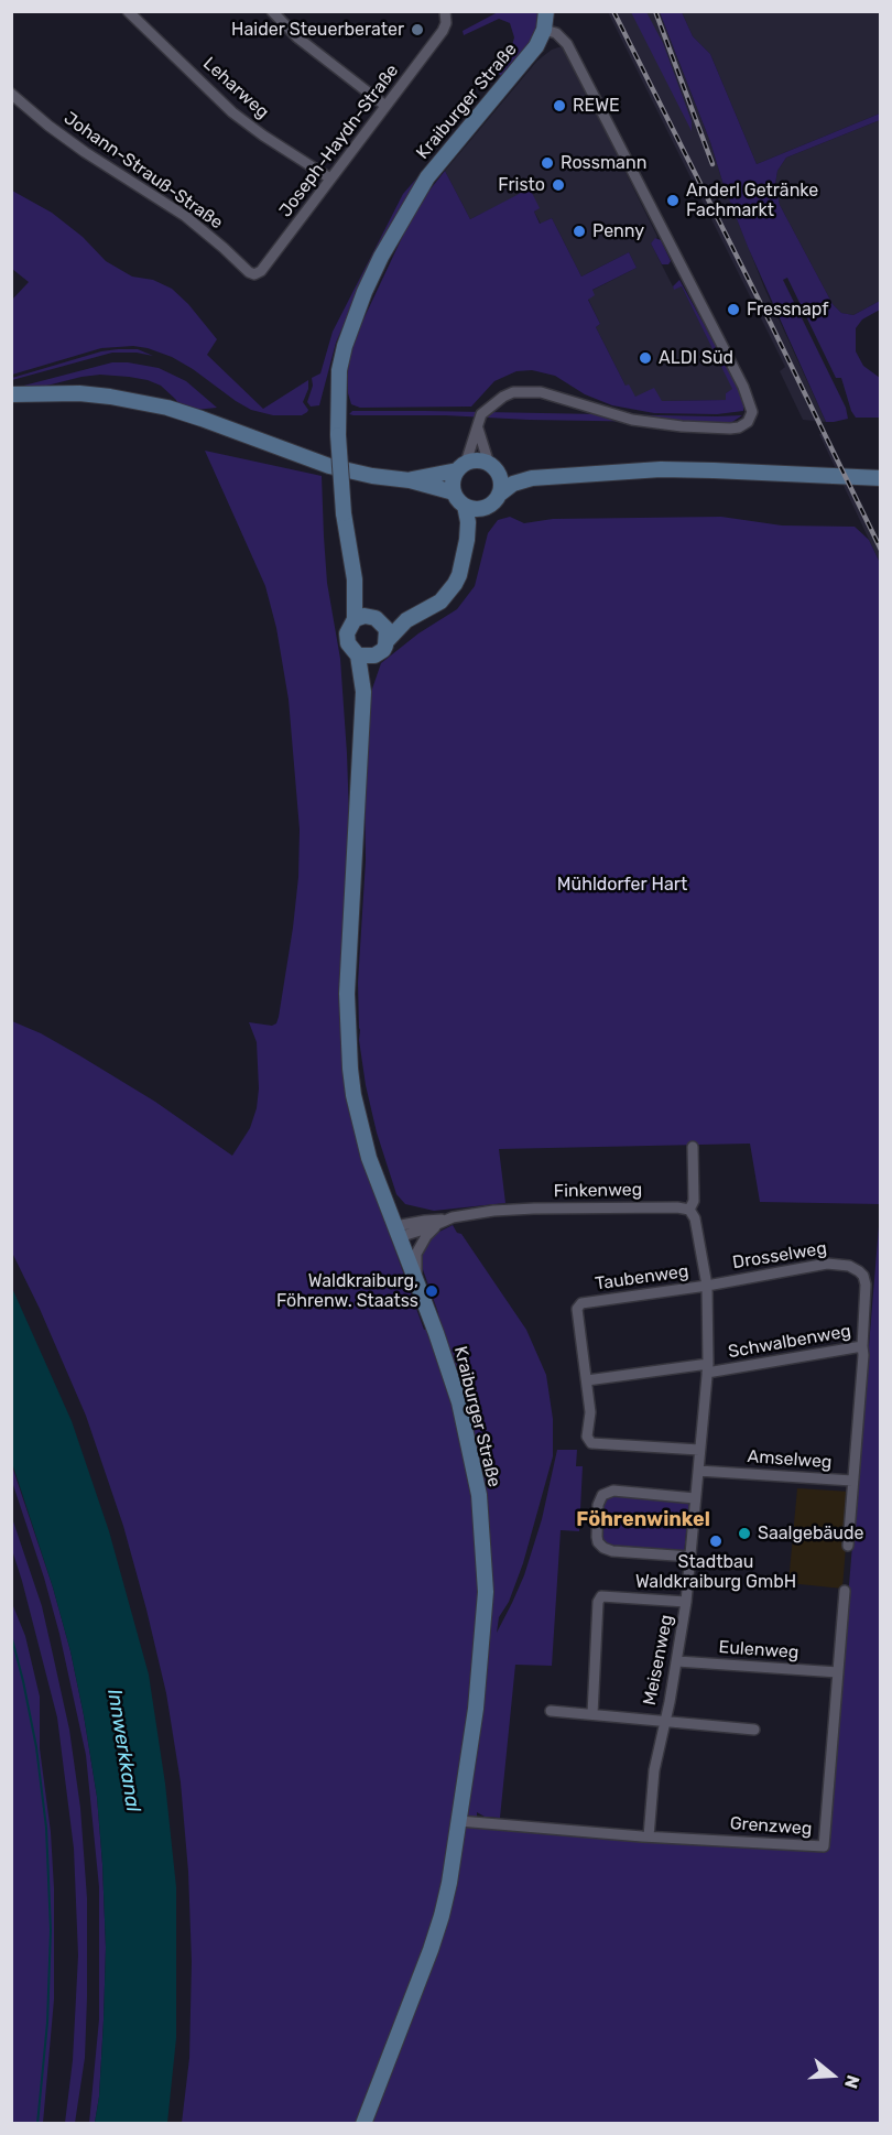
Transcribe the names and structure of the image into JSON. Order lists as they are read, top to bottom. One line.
{"streets":{"main road":["Kraiburger Straße"],"street":["Leharweg","Joseph-Haydn-Straße","Johann-Strauß-Straße","Finkenweg","Drosselweg","Taubenweg","Schwalbenweg","Amselweg","Eulenweg","Meisenweg","Grenzweg"]},"crossings":[["Leharweg","Joseph-Haydn-Straße"],["Kraiburger Straße","Finkenweg"],["Kraiburger Straße","Grenzweg"],["Joseph-Haydn-Straße","Johann-Strauß-Straße"],["Finkenweg","Meisenweg"],["Drosselweg","Taubenweg"],["Drosselweg","Schwalbenweg"],["Drosselweg","Meisenweg"],["Taubenweg","Meisenweg"],["Schwalbenweg","Amselweg"],["Schwalbenweg","Meisenweg"],["Amselweg","Meisenweg"],["Eulenweg","Meisenweg"],["Eulenweg","Grenzweg"],["Meisenweg","Grenzweg"]],"districts":["Föhrenwinkel"],"water":["Innwerkkanal"],"parks":["Mühldorfer Hart"],"places":["Haider Steuerberater","REWE","Rossmann","Fristo","Anderl Getränke Fachmarkt","Penny","Fressnapf","ALDI Süd","Waldkraiburg, Föhrenw. Staatss","Saalgebäude","Stadtbau Waldkraiburg GmbH"],"north":"right"}
